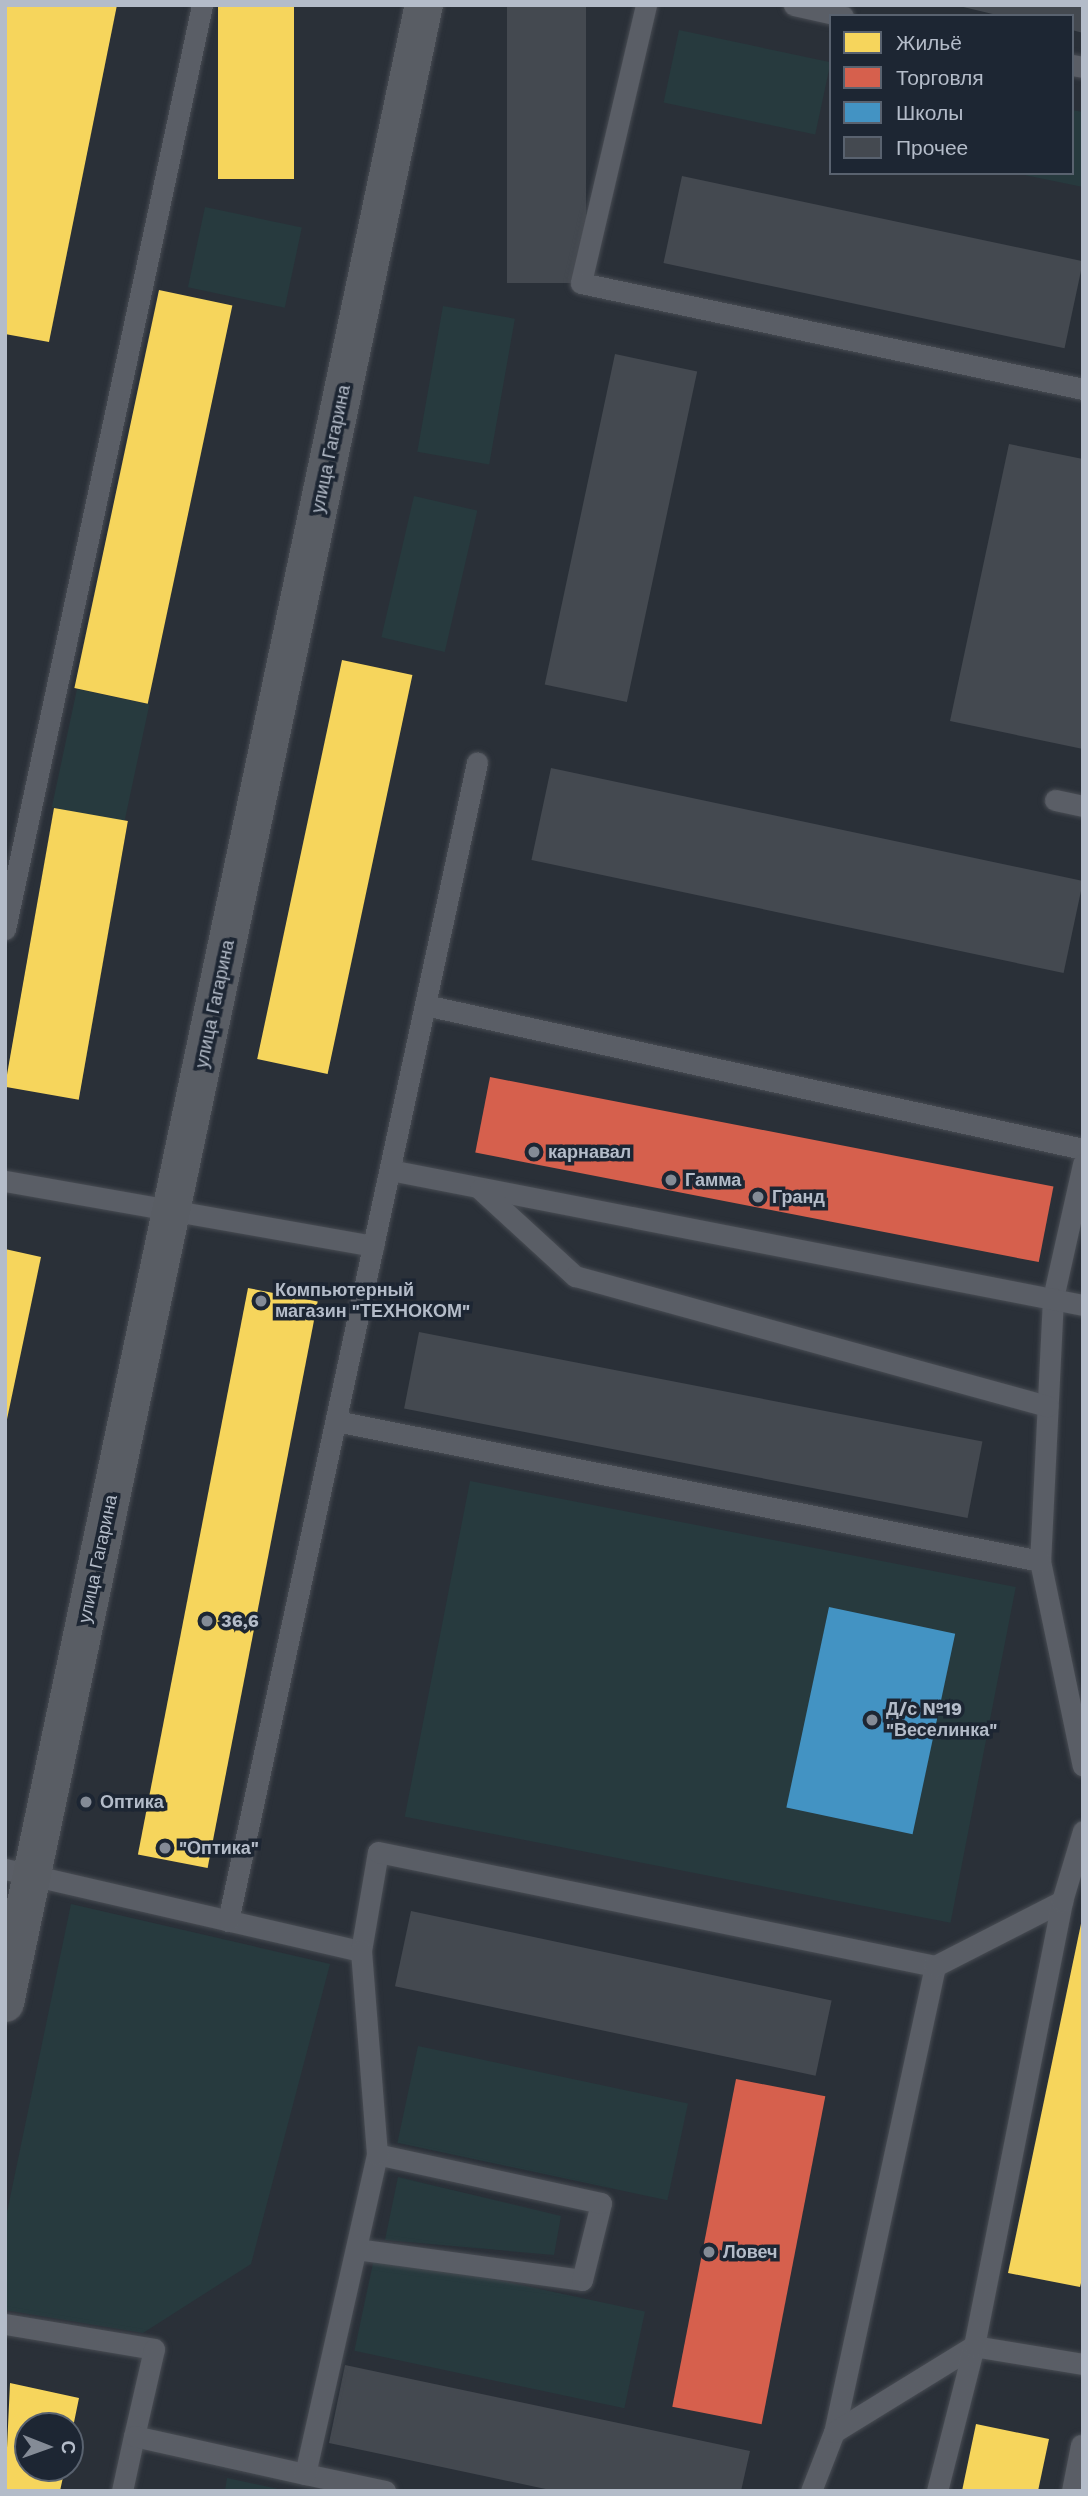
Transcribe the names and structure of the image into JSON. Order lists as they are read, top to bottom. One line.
{"streets":{"street":["улица Гагарина"]},"places":["карнавал","Гамма","Гранд","Компьютерный магазин \"ТЕХНОКОМ\"","36,6","Д/с №19 \"Веселинка\"","Оптика","\"Оптика\"","Ловеч"],"legend":["Жильё","Торговля","Школы","Прочее"],"north":"right"}
